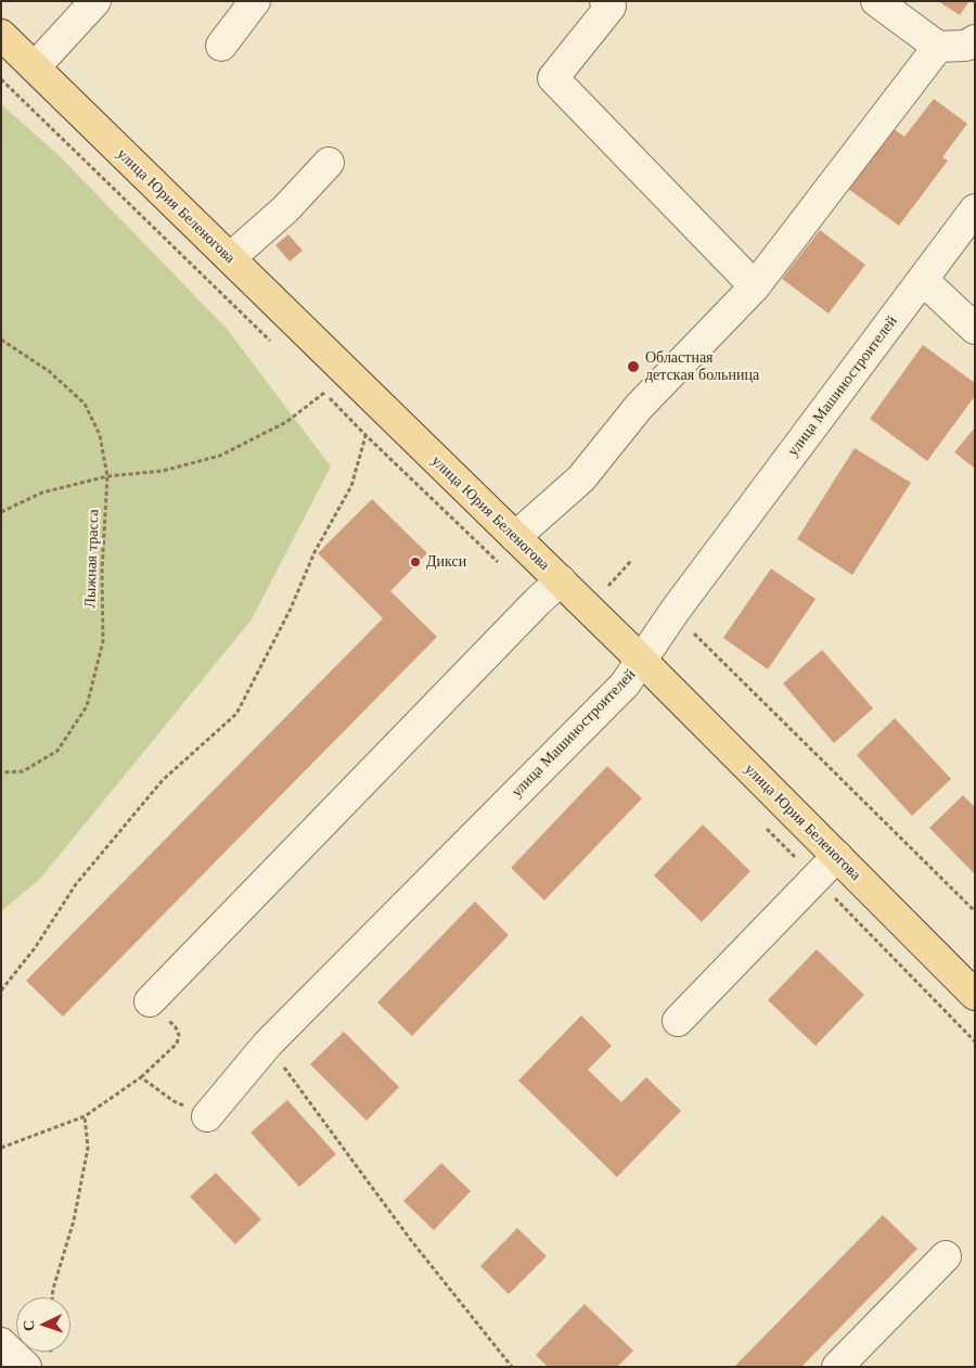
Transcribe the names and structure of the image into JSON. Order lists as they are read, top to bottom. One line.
{"streets":{"main road":["улица Юрия Беленогова"],"street":["улица Машиностроителей"],"path":["Лыжная трасса"]},"crossings":[["улица Юрия Беленогова","улица Машиностроителей"]],"places":["Областная детская больница","Дикси"],"north":"left"}
